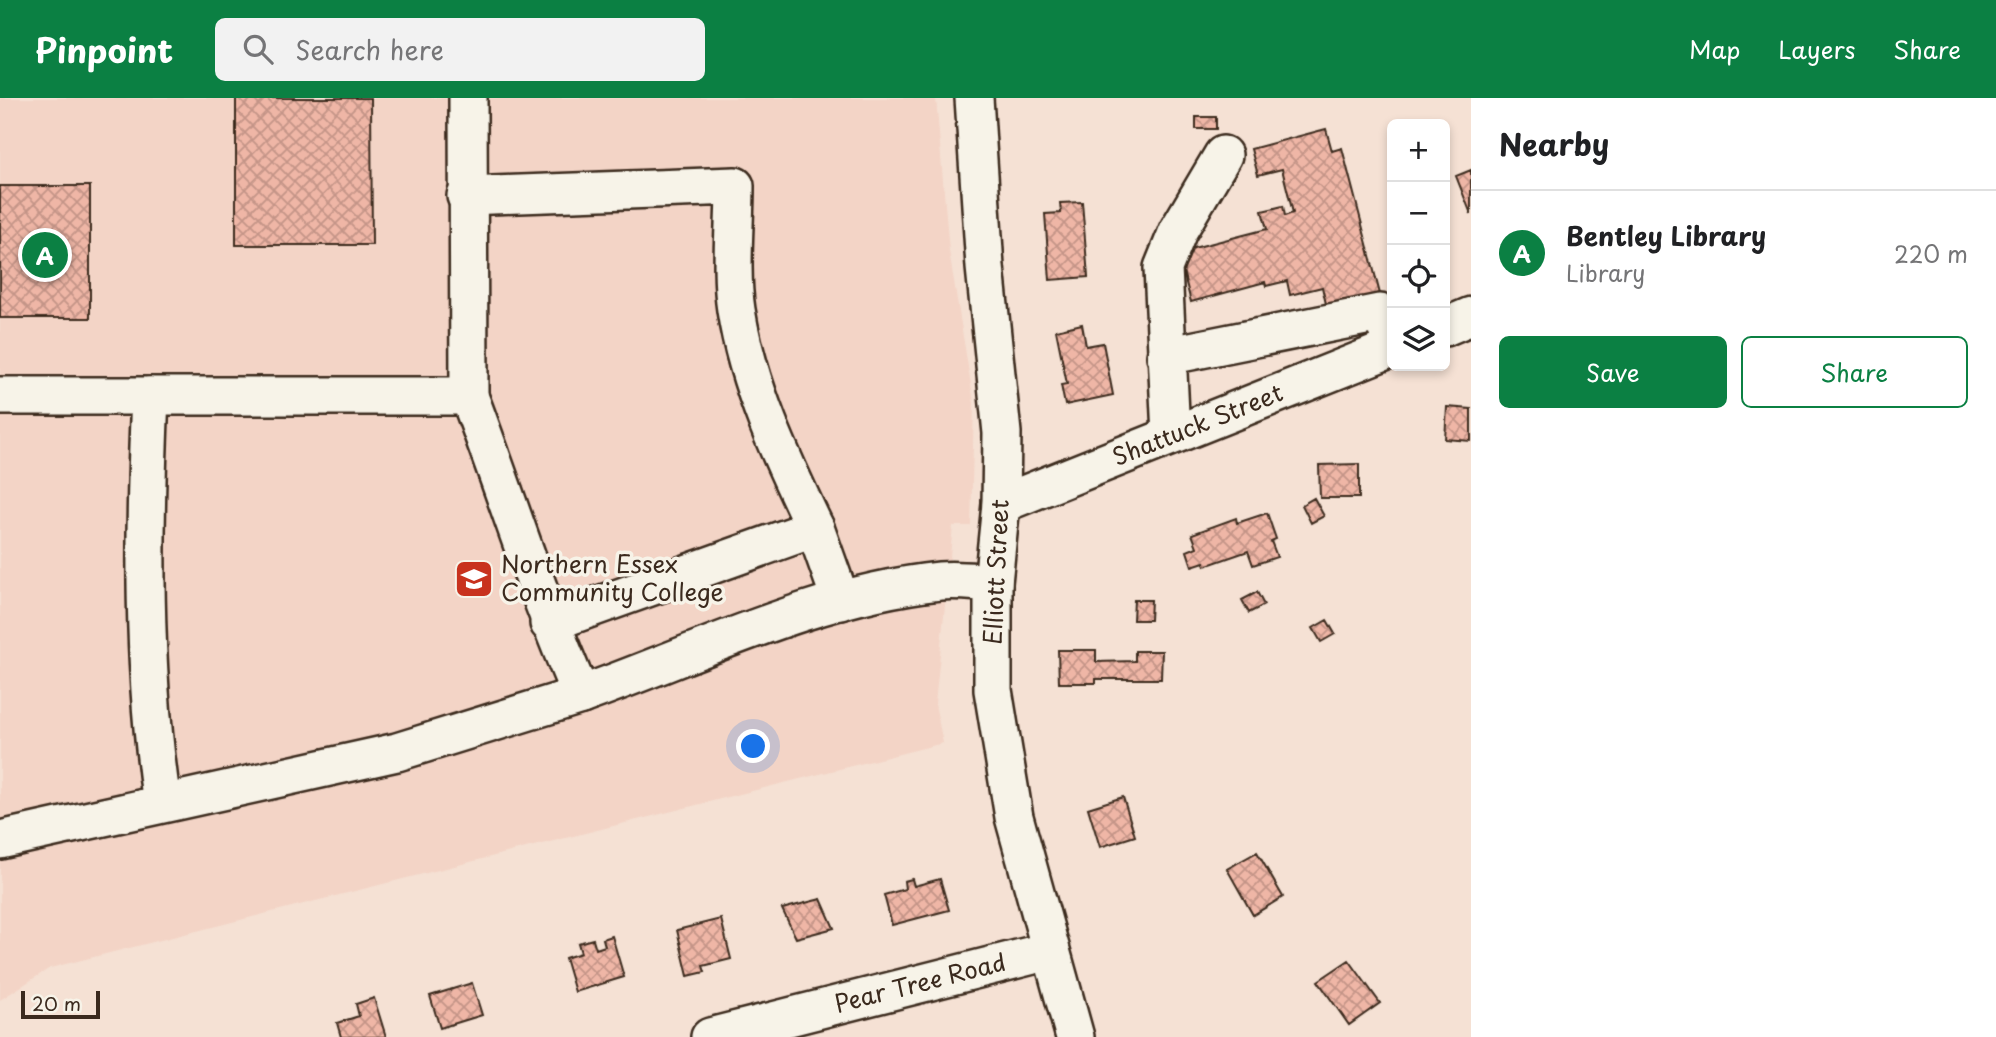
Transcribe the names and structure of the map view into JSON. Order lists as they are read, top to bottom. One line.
{"streets":{"street":["Shattuck Street","Elliott Street","Pear Tree Road"]},"crossings":[["Shattuck Street","Elliott Street"],["Elliott Street","Pear Tree Road"]],"places":{"school or university":["Northern Essex Community College"]},"scale_bar":"20 m","page":{"header":"Pinpoint","search":"Search here","nav":["Map","Layers","Share"],"heading":"Nearby","map_buttons":["+","−"],"list":[{"mark":"A","name":"Bentley Library","note":"Library","value":"220 m"}],"pins":"A","buttons":["Save","Share"],"scale":"20 m"}}
